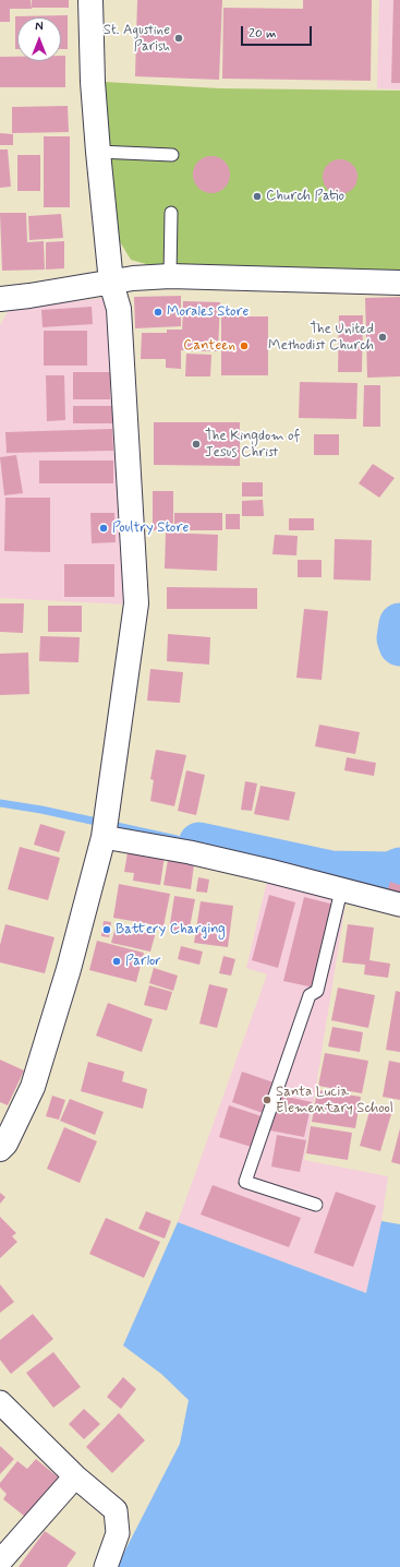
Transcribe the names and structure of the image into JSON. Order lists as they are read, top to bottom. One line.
{"places":["St. Agustine Parish","Church Patio","Morales Store","The United Methodist Church","Canteen","The Kingdom of Jesus Christ","Poultry Store","Battery Charging","Parlor","Santa Lucia Elementary School"],"scale_bar":"20 m","north":"top"}
